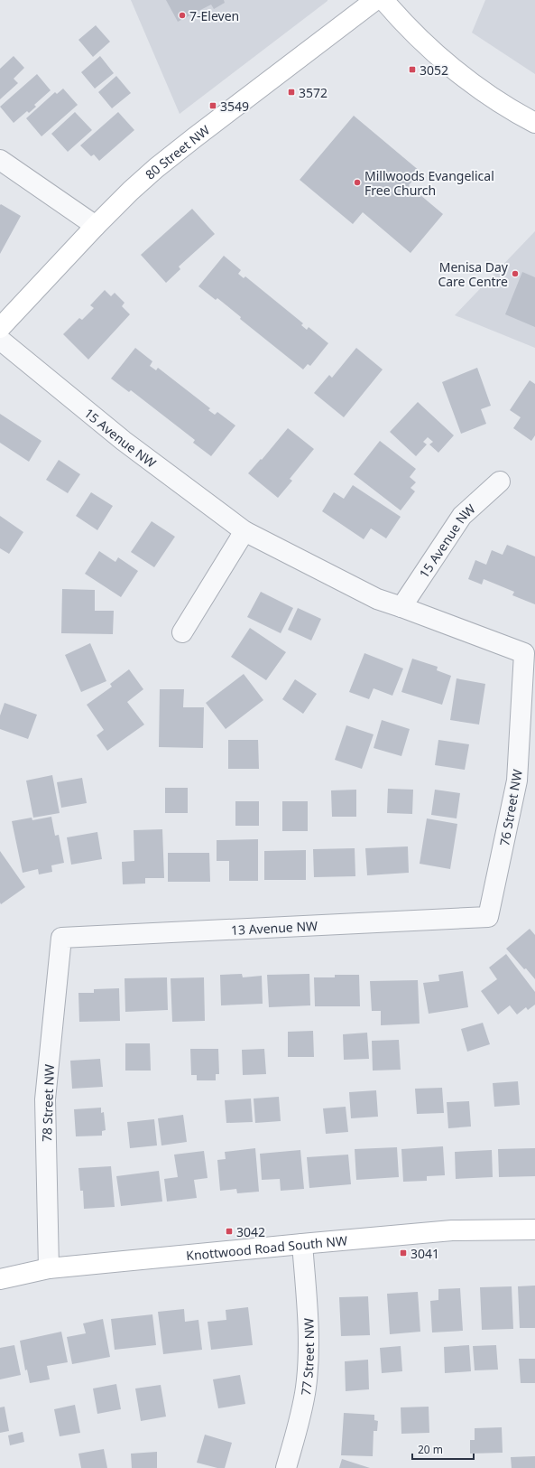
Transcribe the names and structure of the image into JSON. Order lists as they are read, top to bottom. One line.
{"streets":{"street":["80 Street NW","15 Avenue NW","76 Street NW","13 Avenue NW","78 Street NW","Knottwood Road South NW","77 Street NW"]},"crossings":[["15 Avenue NW","76 Street NW"],["76 Street NW","13 Avenue NW"],["13 Avenue NW","78 Street NW"],["78 Street NW","Knottwood Road South NW"],["Knottwood Road South NW","77 Street NW"]],"places":{"other":["7-Eleven","Millwoods Evangelical Free Church","Menisa Day Care Centre"],"transit":["3052","3572","3549","3042","3041"]},"scale_bar":"20 m"}
